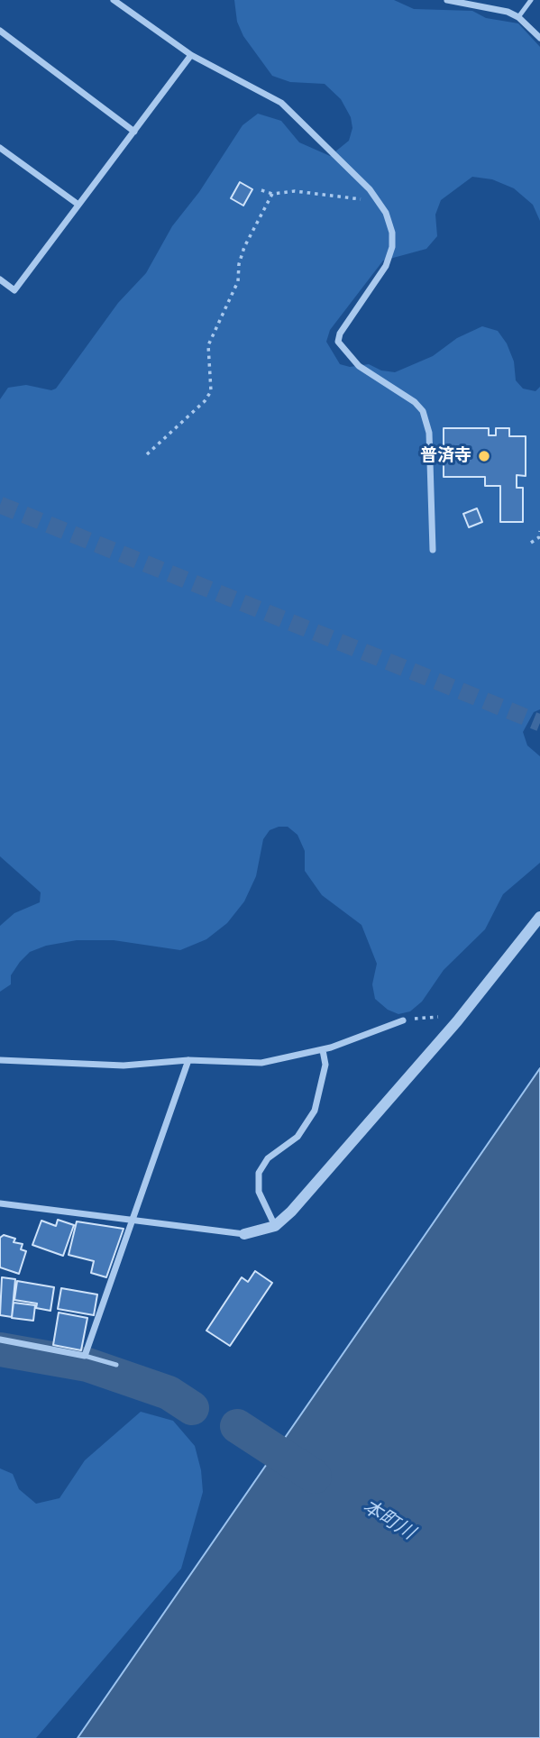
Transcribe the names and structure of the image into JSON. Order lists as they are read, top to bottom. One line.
{"water":["本町川"],"places":["普済寺"]}
